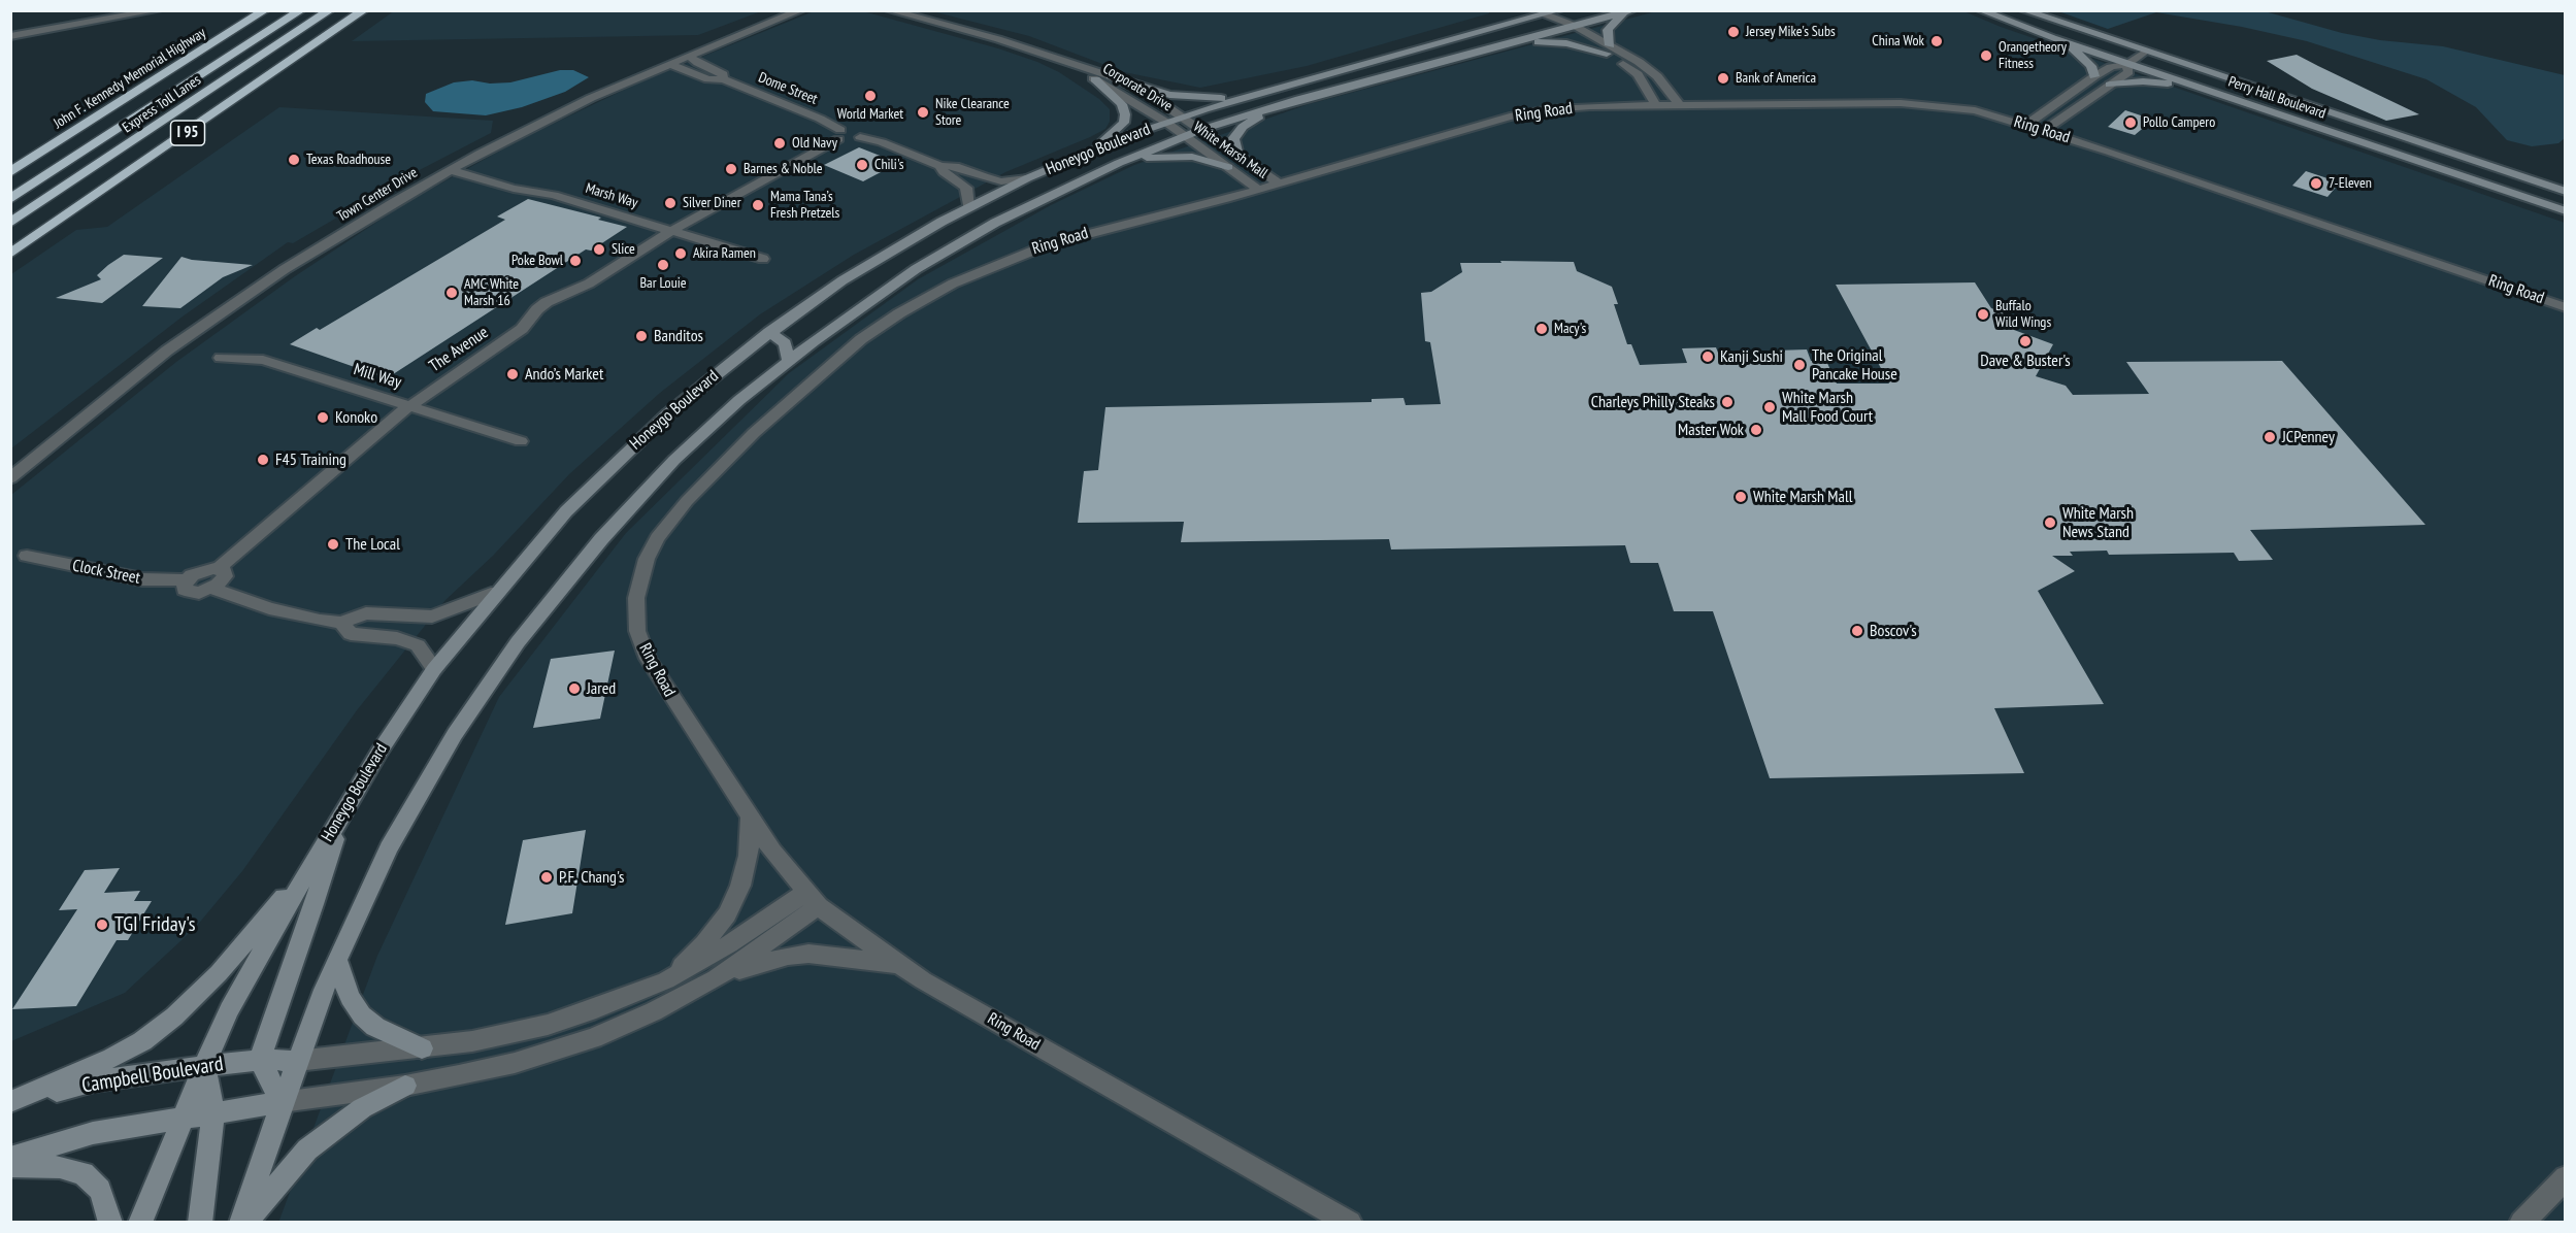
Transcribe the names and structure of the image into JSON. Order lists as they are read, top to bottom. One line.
{"streets":{"highway":["John F. Kennedy Memorial Highway","Express Toll Lanes","I 95"],"main road":["Perry Hall Boulevard","Honeygo Boulevard","Campbell Boulevard"],"street":["Corporate Drive","Dome Street","Ring Road","White Marsh Mall","Town Center Drive","Marsh Way","The Avenue","Mill Way","Clock Street"]},"crossings":[["Corporate Drive","Honeygo Boulevard"],["Corporate Drive","White Marsh Mall"],["Dome Street","Town Center Drive"],["Dome Street","The Avenue"],["Ring Road","White Marsh Mall"],["Honeygo Boulevard","White Marsh Mall"],["Honeygo Boulevard","Campbell Boulevard"],["Town Center Drive","Marsh Way"],["Marsh Way","The Avenue"],["The Avenue","Mill Way"]],"places":["Jersey Mike's Subs","China Wok","Orangetheory Fitness","Bank of America","World Market","Nike Clearance Store","Pollo Campero","Old Navy","Texas Roadhouse","Chili's","Barnes & Noble","7-Eleven","Silver Diner","Mama Tana’s Fresh Pretzels","Slice","Akira Ramen","Poke Bowl","Bar Louie","AMC White Marsh 16","Buffalo Wild Wings","Macy's","Banditos","Dave & Buster's","Kanji Sushi","The Original Pancake House","Ando’s Market","Charleys Philly Steaks","White Marsh Mall Food Court","Konoko","Master Wok","JCPenney","F45 Training","White Marsh Mall","White Marsh News Stand","The Local","Boscov's","Jared","P.F. Chang's","TGI Friday's"]}
